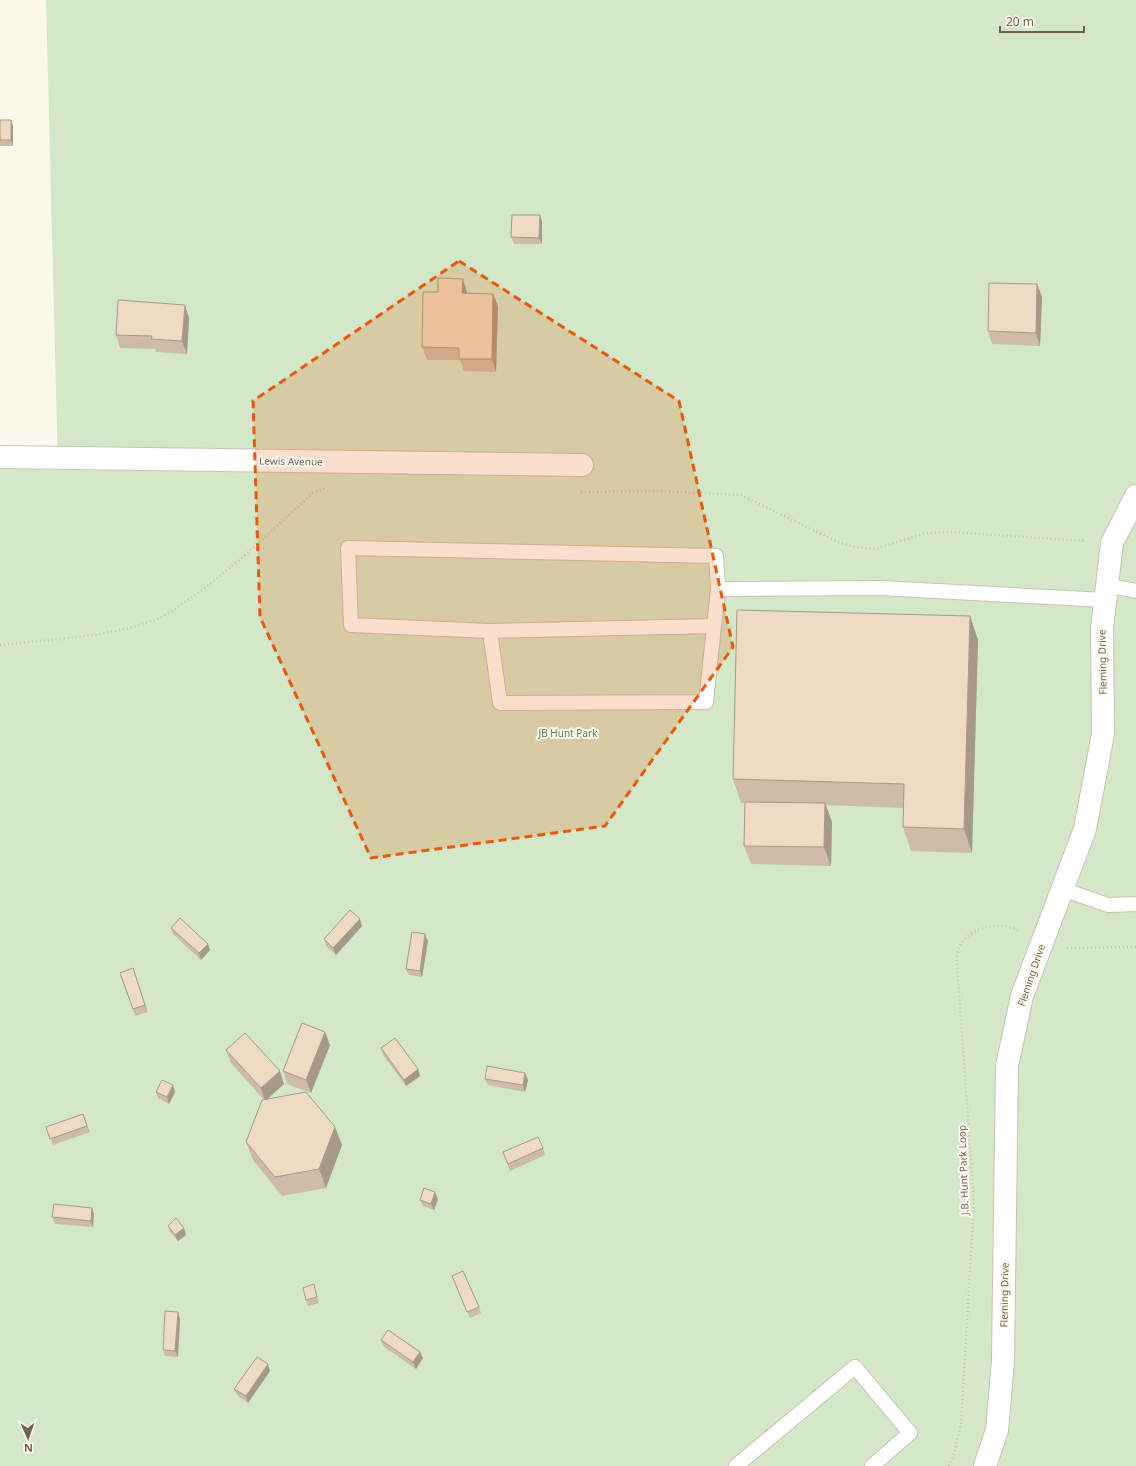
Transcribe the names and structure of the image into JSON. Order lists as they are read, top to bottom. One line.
{"streets":{"street":["Lewis Avenue","Fleming Drive"],"path":["J.B. Hunt Park Loop"]},"parks":["JB Hunt Park"],"scale_bar":"20 m","north":"bottom"}
